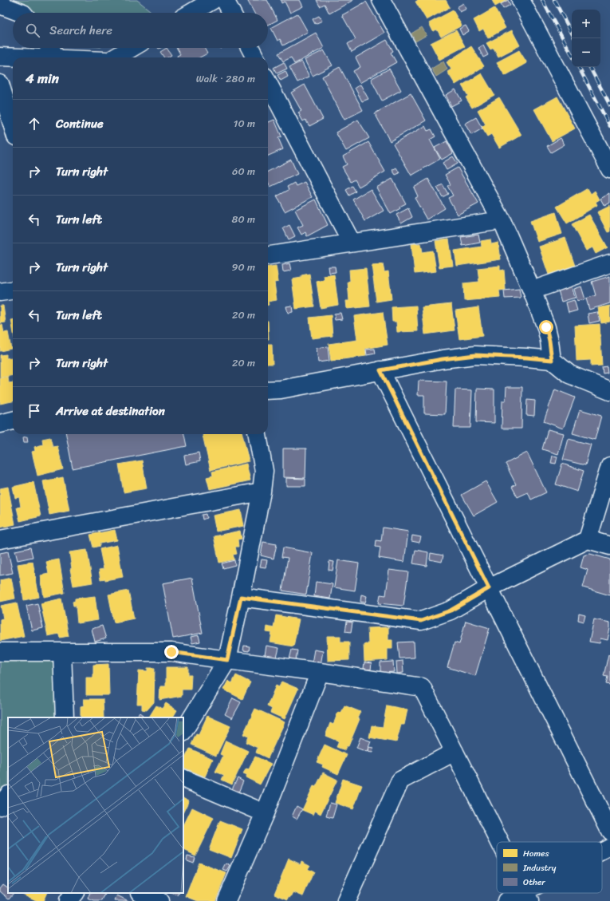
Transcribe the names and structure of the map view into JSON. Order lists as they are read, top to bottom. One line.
{"legend":["Homes","Industry","Other"],"page":{"map_buttons":["+","−"],"search":"Search here","heading":["4 min","Walk · 280 m"],"list":[["Continue","10 m"],["Turn right","60 m"],["Turn left","80 m"],["Turn right","90 m"],["Turn left","20 m"],["Turn right","20 m"],"Arrive at destination"]}}
